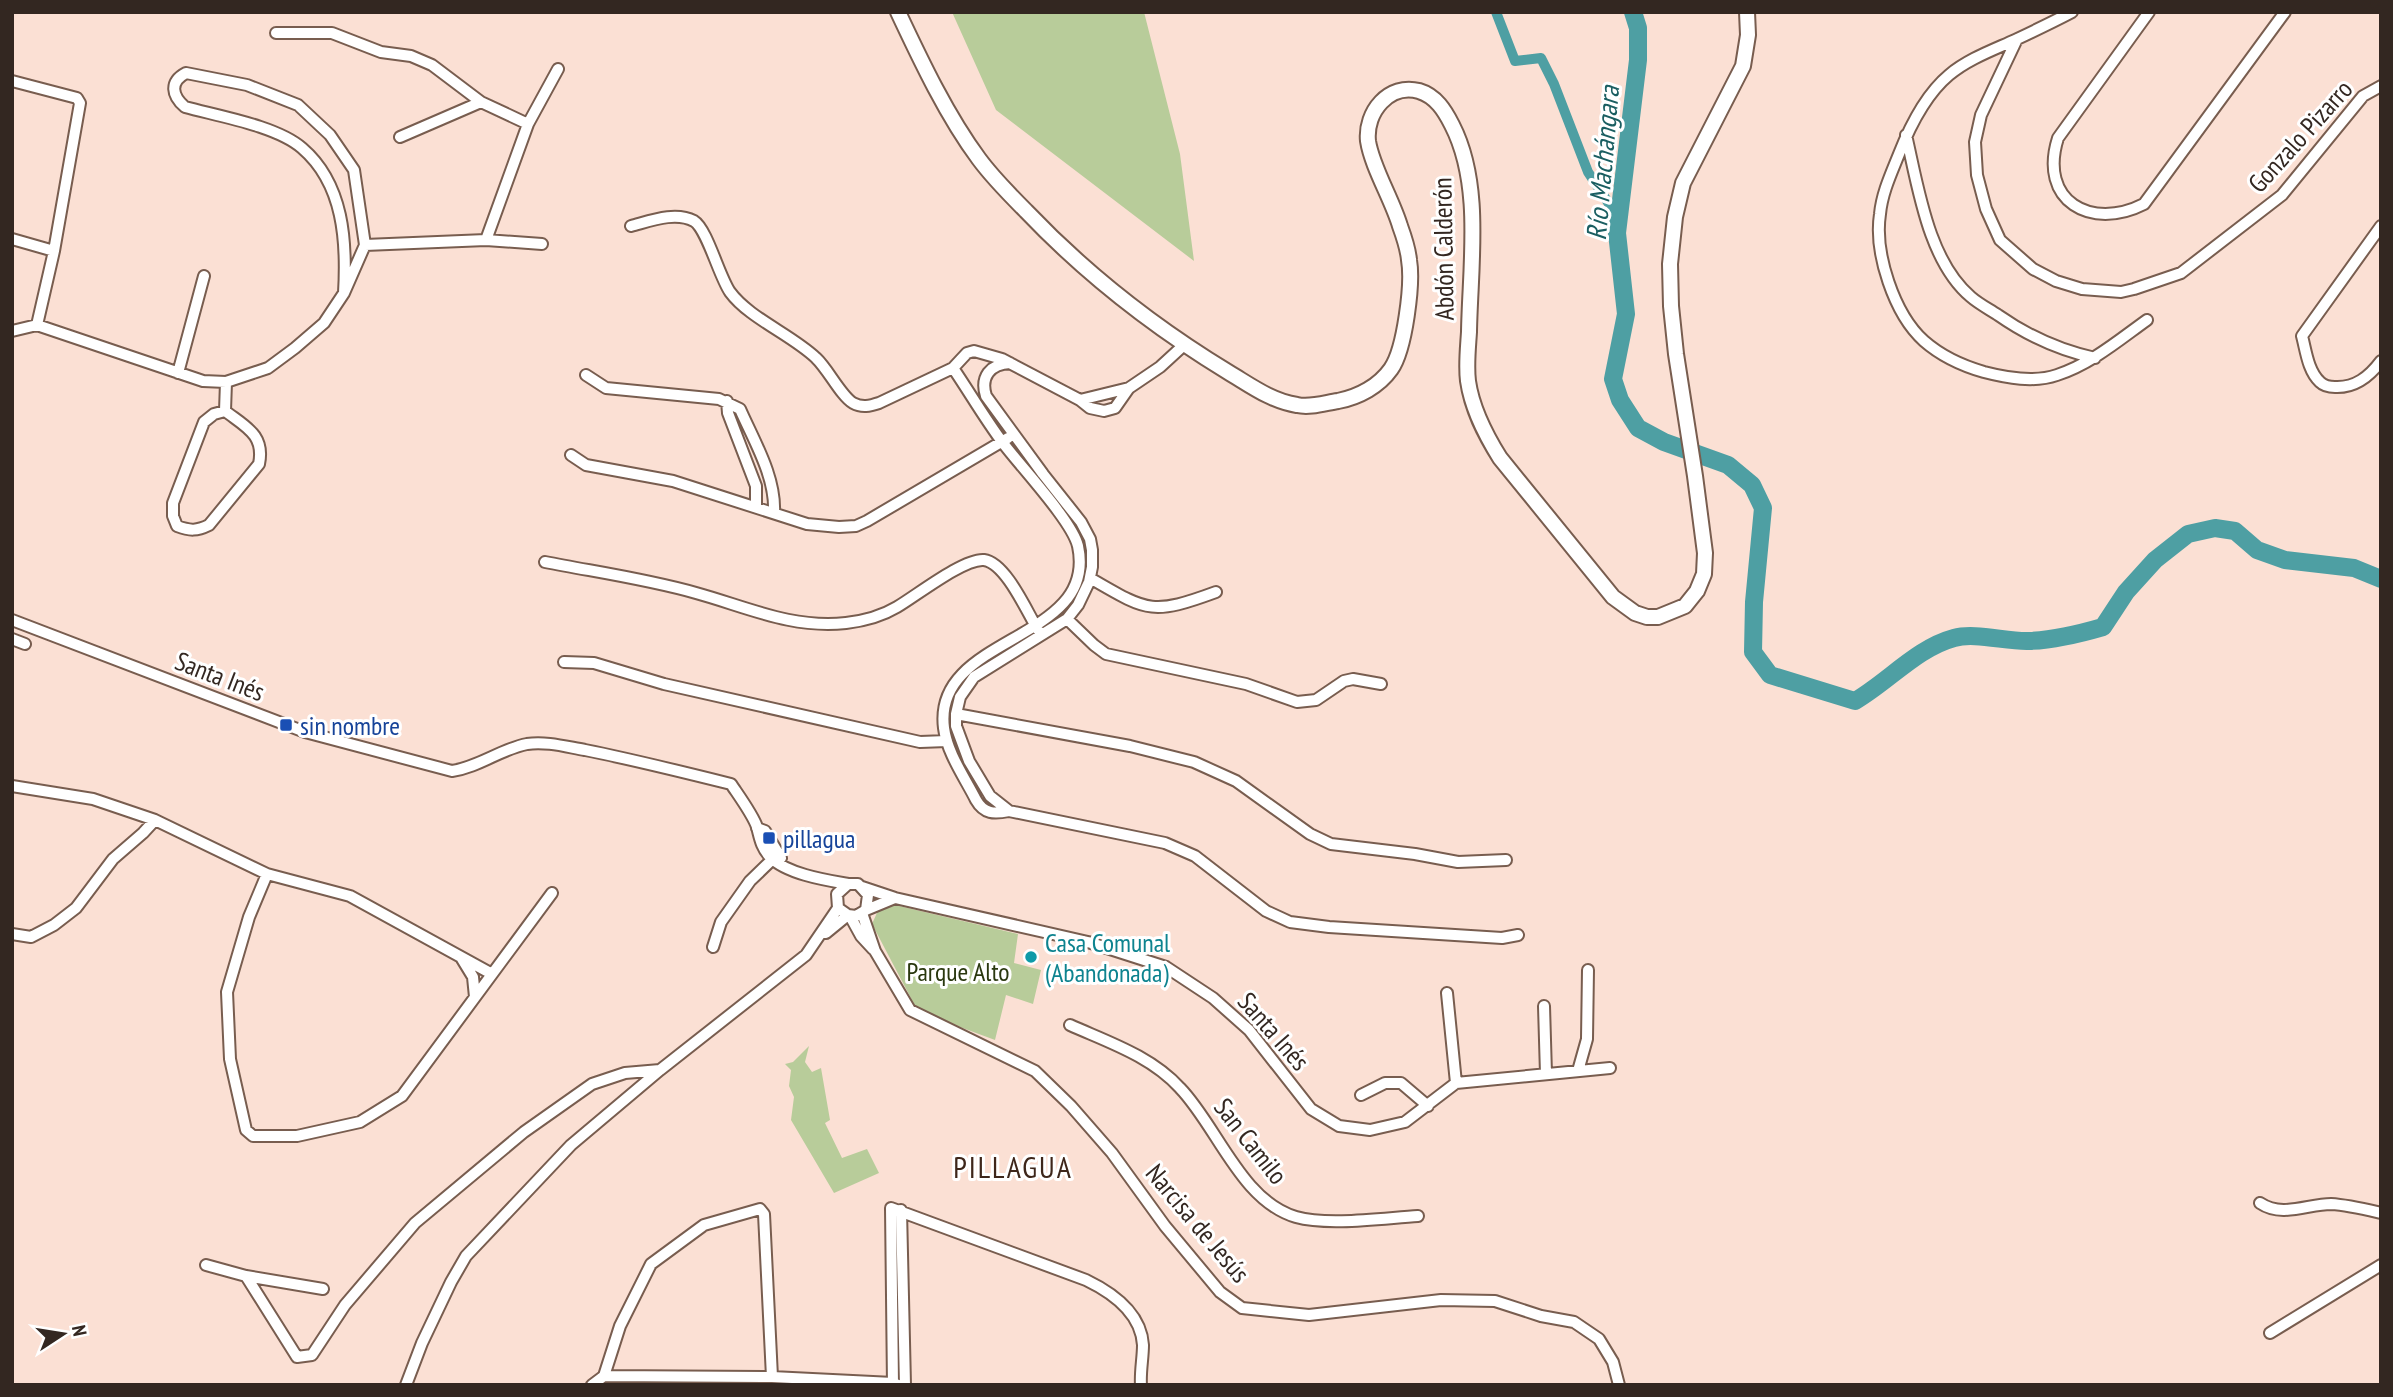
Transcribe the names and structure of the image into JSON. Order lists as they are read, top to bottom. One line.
{"streets":{"street":["Gonzalo Pizarro","Abdón Calderón","Santa Inés","San Camilo","Narcisa de Jesús"]},"crossings":[["Santa Inés","Narcisa de Jesús"]],"districts":["PILLAGUA"],"water":["Río Machángara"],"parks":["Parque Alto"],"places":{"transit":["sin nombre","pillagua"],"other":["Casa Comunal (Abandonada)"]},"north":"right"}
